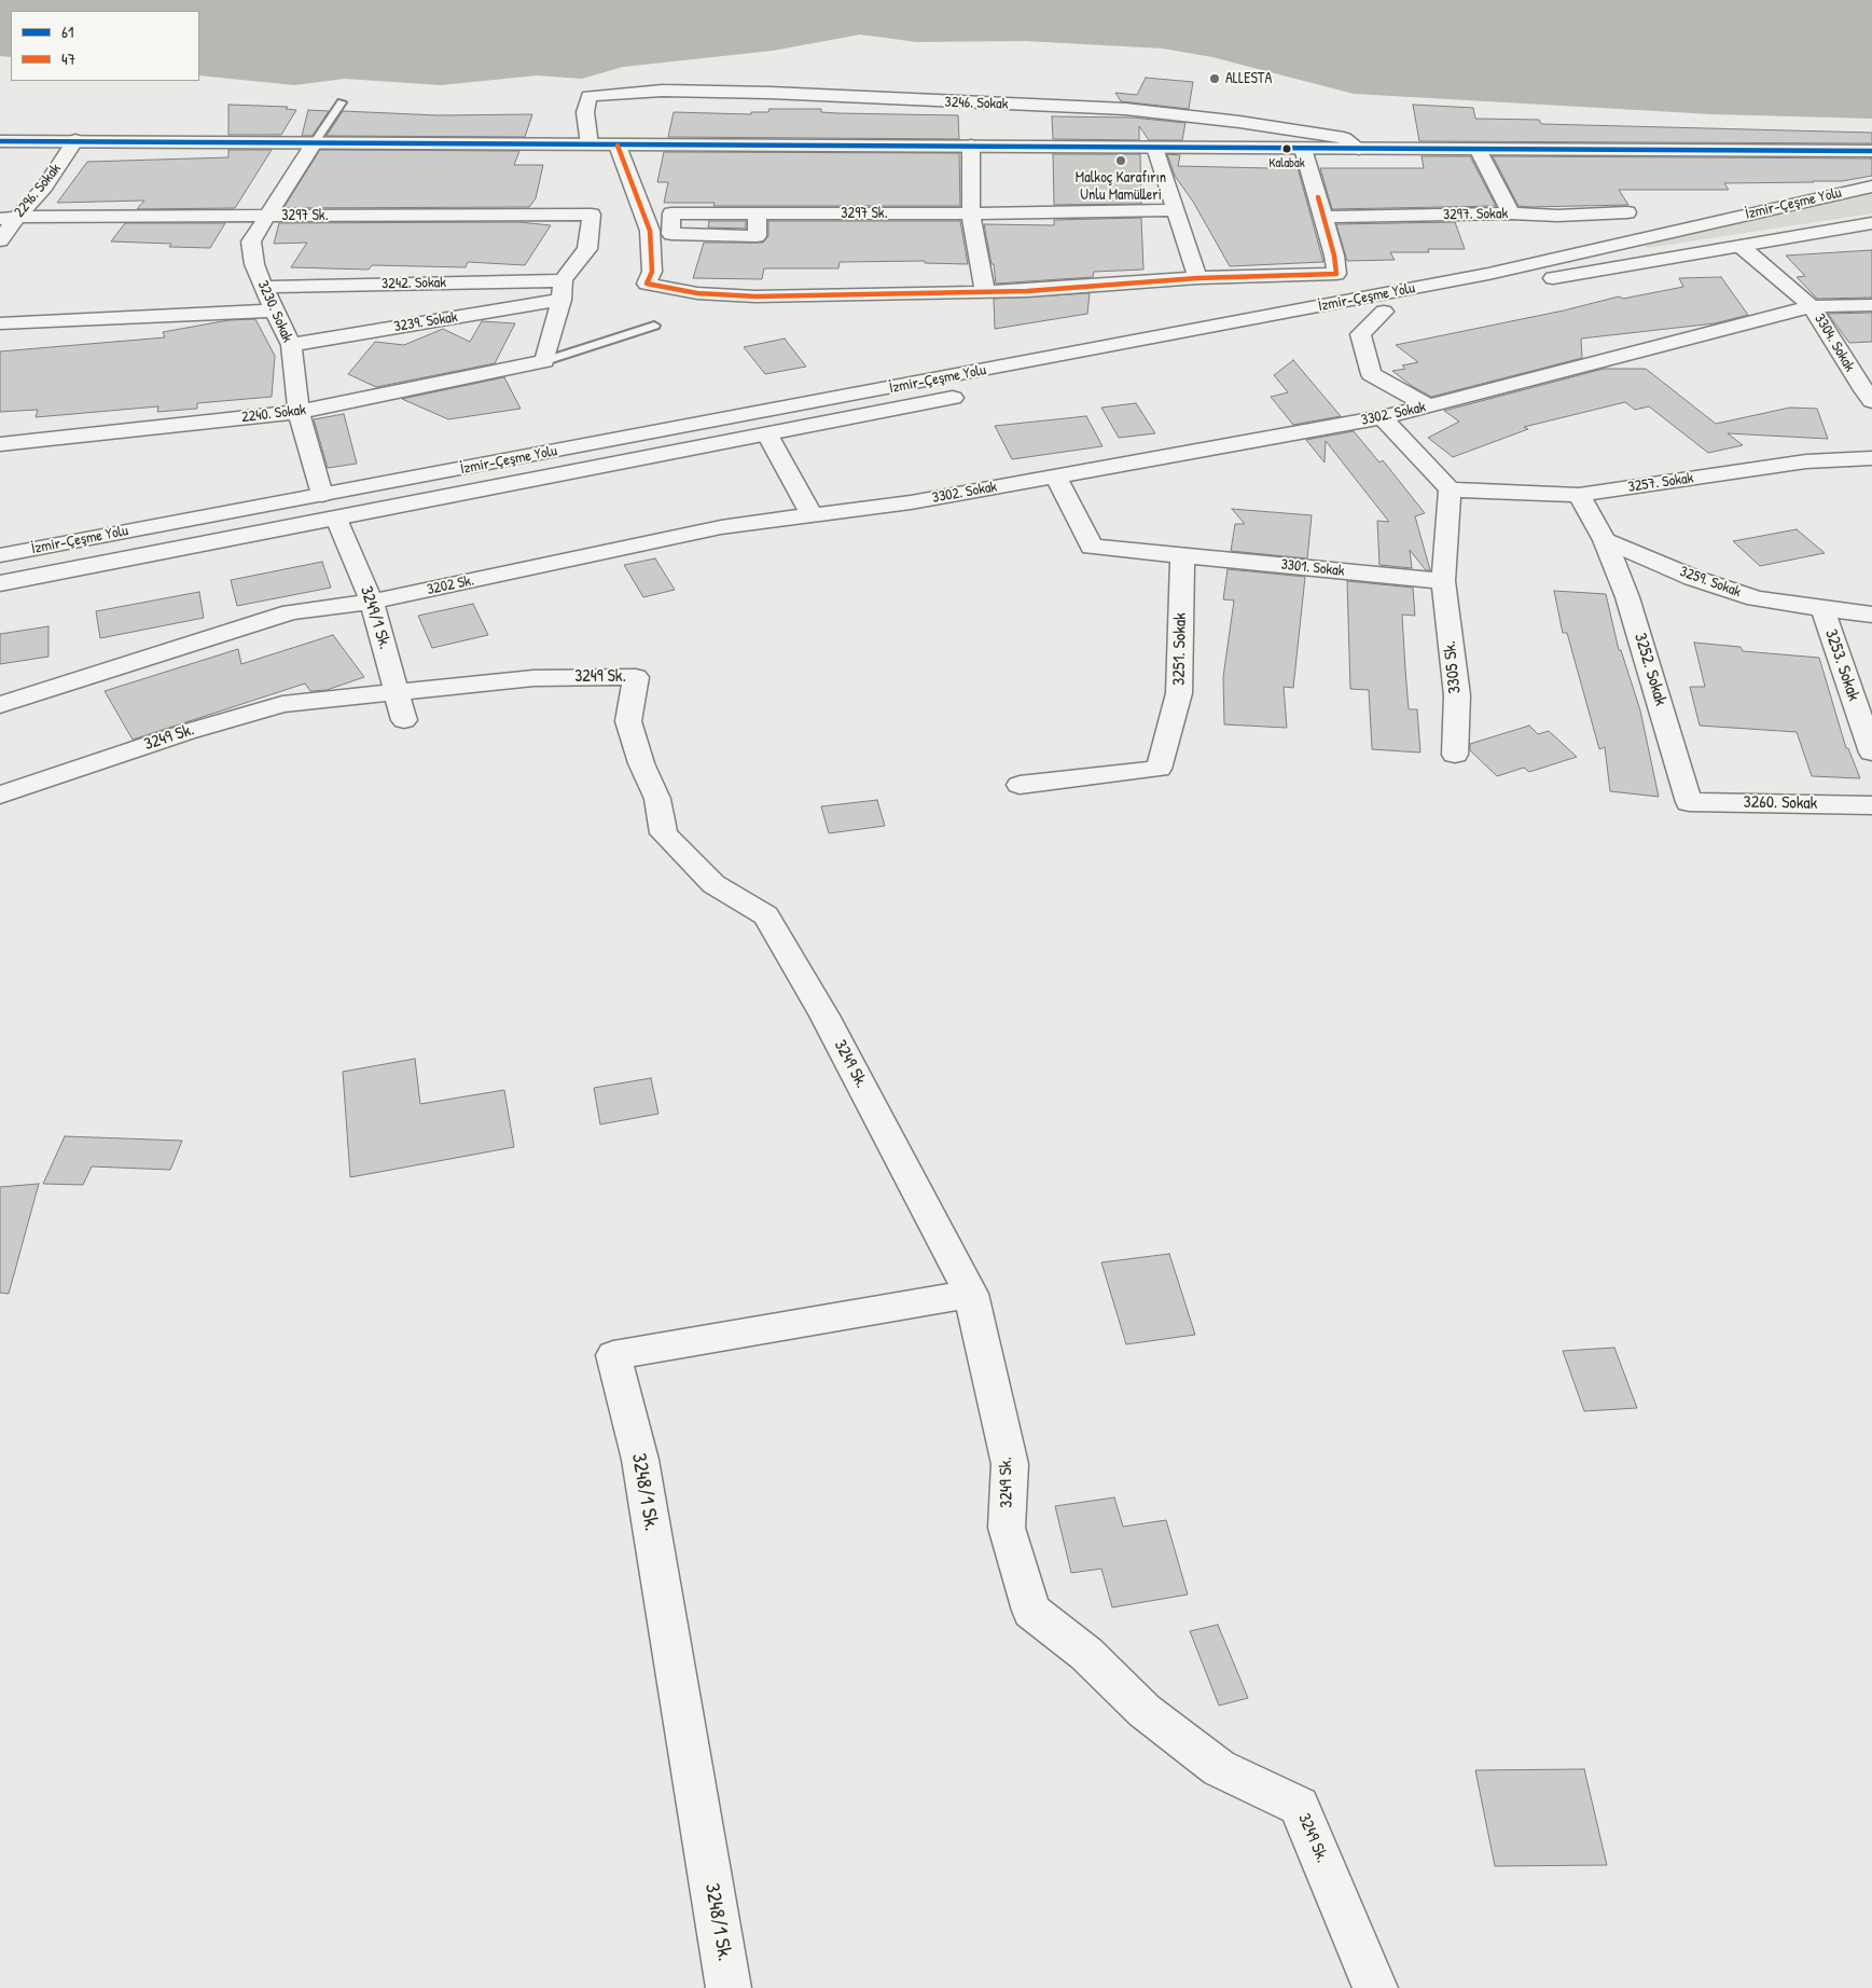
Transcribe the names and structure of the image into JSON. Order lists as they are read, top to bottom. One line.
{"streets":{"main road":["3246. Sokak","2296. Sokak","İzmir-Çeşme Yolu","3297 Sk.","3297. Sokak","3242. Sokak","3230. Sokak","3239. Sokak","3304. Sokak","2240. Sokak","3302. Sokak","3257. Sokak","3301. Sokak","3259. Sokak","3202 Sk.","3249/1 Sk.","3251. Sokak","3253. Sokak","3305 Sk.","3252. Sokak","3249 Sk.","3260. Sokak","3248/1 Sk."]},"crossings":[["2296. Sokak","3297 Sk."],["İzmir-Çeşme Yolu","3230. Sokak"],["İzmir-Çeşme Yolu","3304. Sokak"],["İzmir-Çeşme Yolu","3249/1 Sk."],["3297 Sk.","3242. Sokak"],["3297 Sk.","3230. Sokak"],["3297 Sk.","3239. Sokak"],["3242. Sokak","3230. Sokak"],["3242. Sokak","3239. Sokak"],["3230. Sokak","3239. Sokak"],["3230. Sokak","2240. Sokak"],["3304. Sokak","3302. Sokak"],["3302. Sokak","3202 Sk."],["3257. Sokak","3305 Sk."],["3301. Sokak","3251. Sokak"],["3301. Sokak","3305 Sk."],["3259. Sokak","3253. Sokak"],["3259. Sokak","3252. Sokak"],["3202 Sk.","3249/1 Sk."],["3249/1 Sk.","3249 Sk."],["3252. Sokak","3260. Sokak"],["3249 Sk.","3248/1 Sk."]],"places":["ALLESTA","Kalabak","Malkoç Karafırın Unlu Mamülleri"],"lines":["transit line 61","transit line 47"],"legend":["61","47"]}
